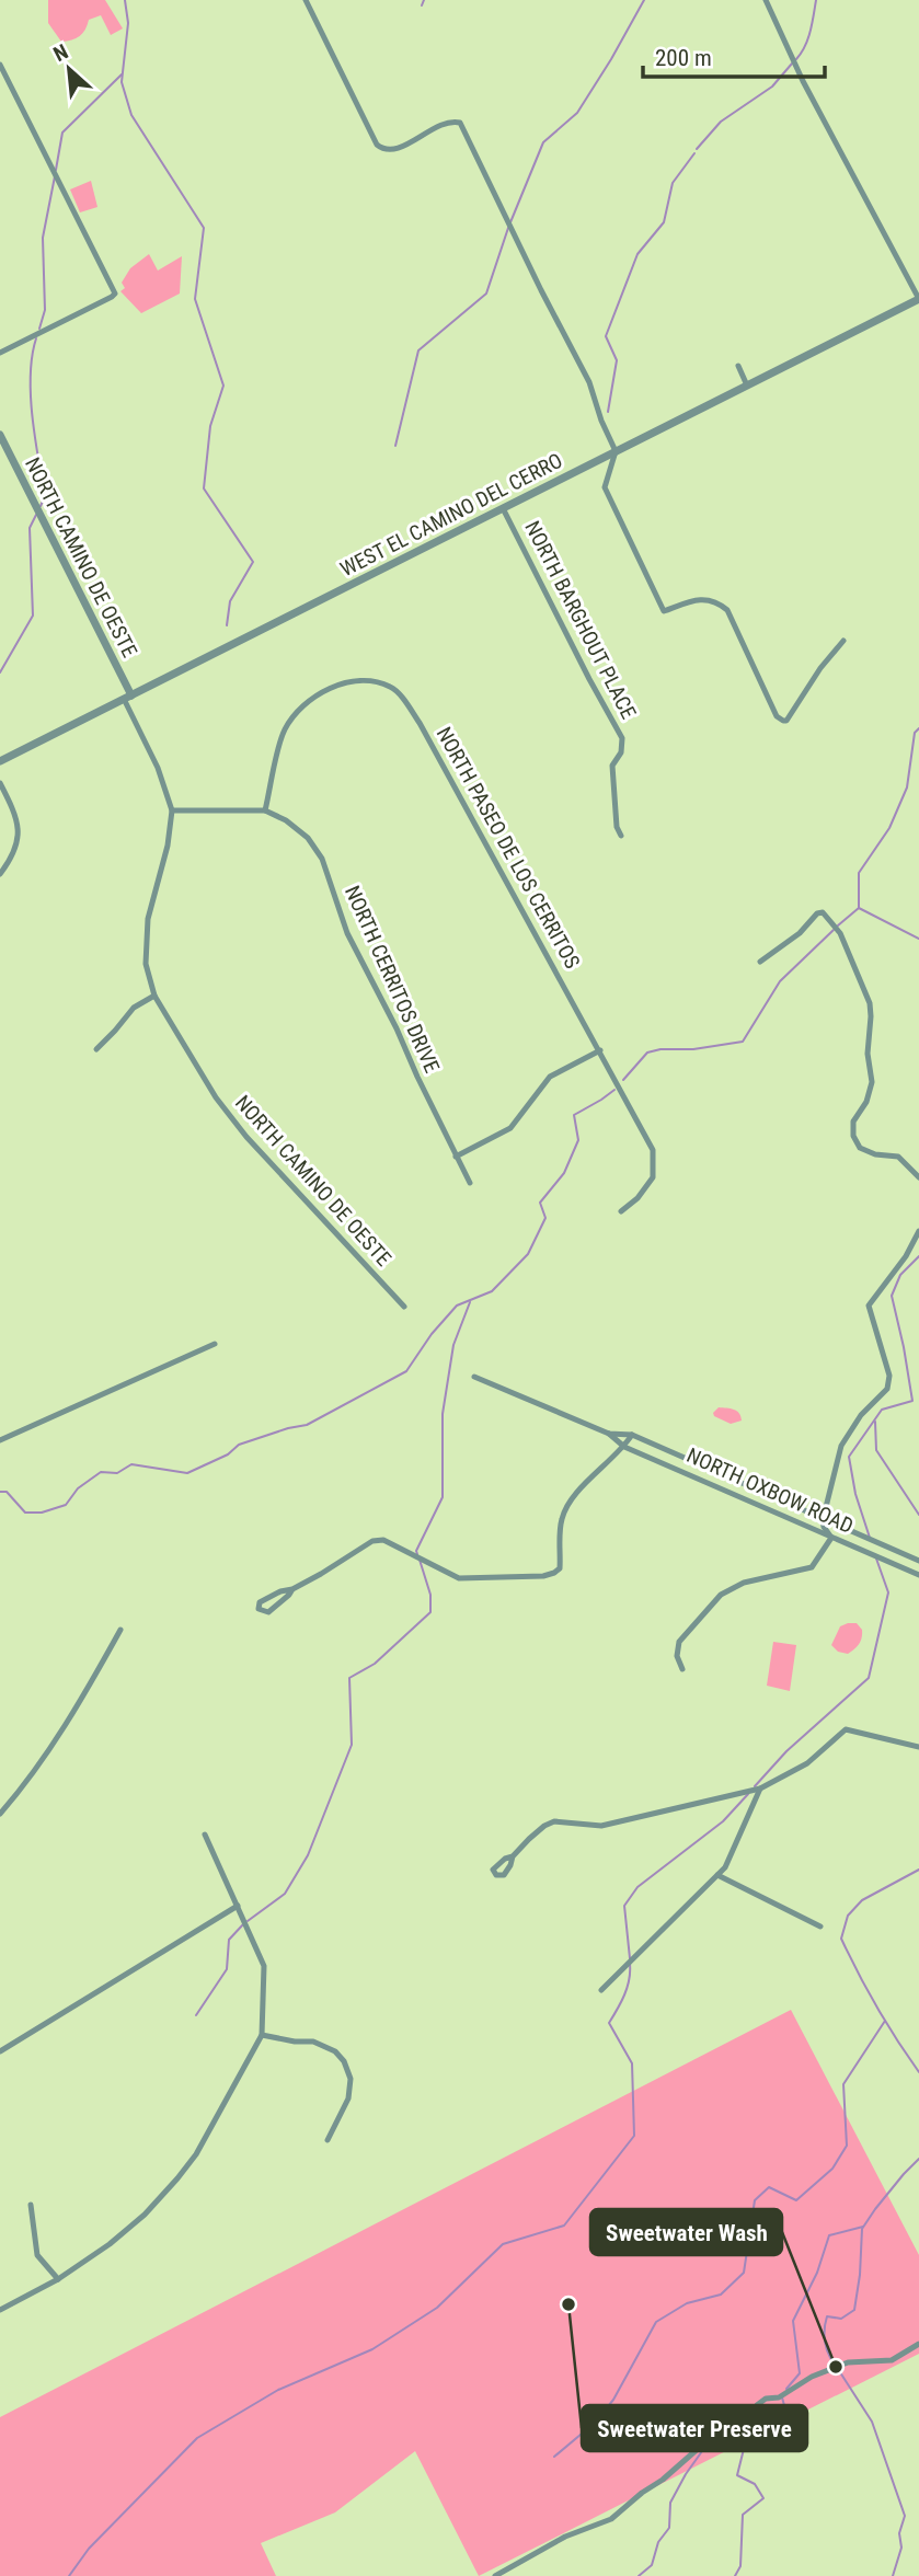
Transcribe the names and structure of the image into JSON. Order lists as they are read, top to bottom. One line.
{"streets":{"street":["WEST EL CAMINO DEL CERRO","NORTH CAMINO DE OESTE","NORTH BARGHOUT PLACE","NORTH PASEO DE LOS CERRITOS","NORTH CERRITOS DRIVE","NORTH OXBOW ROAD"]},"crossings":[["WEST EL CAMINO DEL CERRO","NORTH CAMINO DE OESTE"],["WEST EL CAMINO DEL CERRO","NORTH BARGHOUT PLACE"],["NORTH CAMINO DE OESTE","NORTH CERRITOS DRIVE"],["NORTH PASEO DE LOS CERRITOS","NORTH CERRITOS DRIVE"]],"places":["Sweetwater Preserve","Sweetwater Wash"],"scale_bar":"200 m","north":"top left"}
